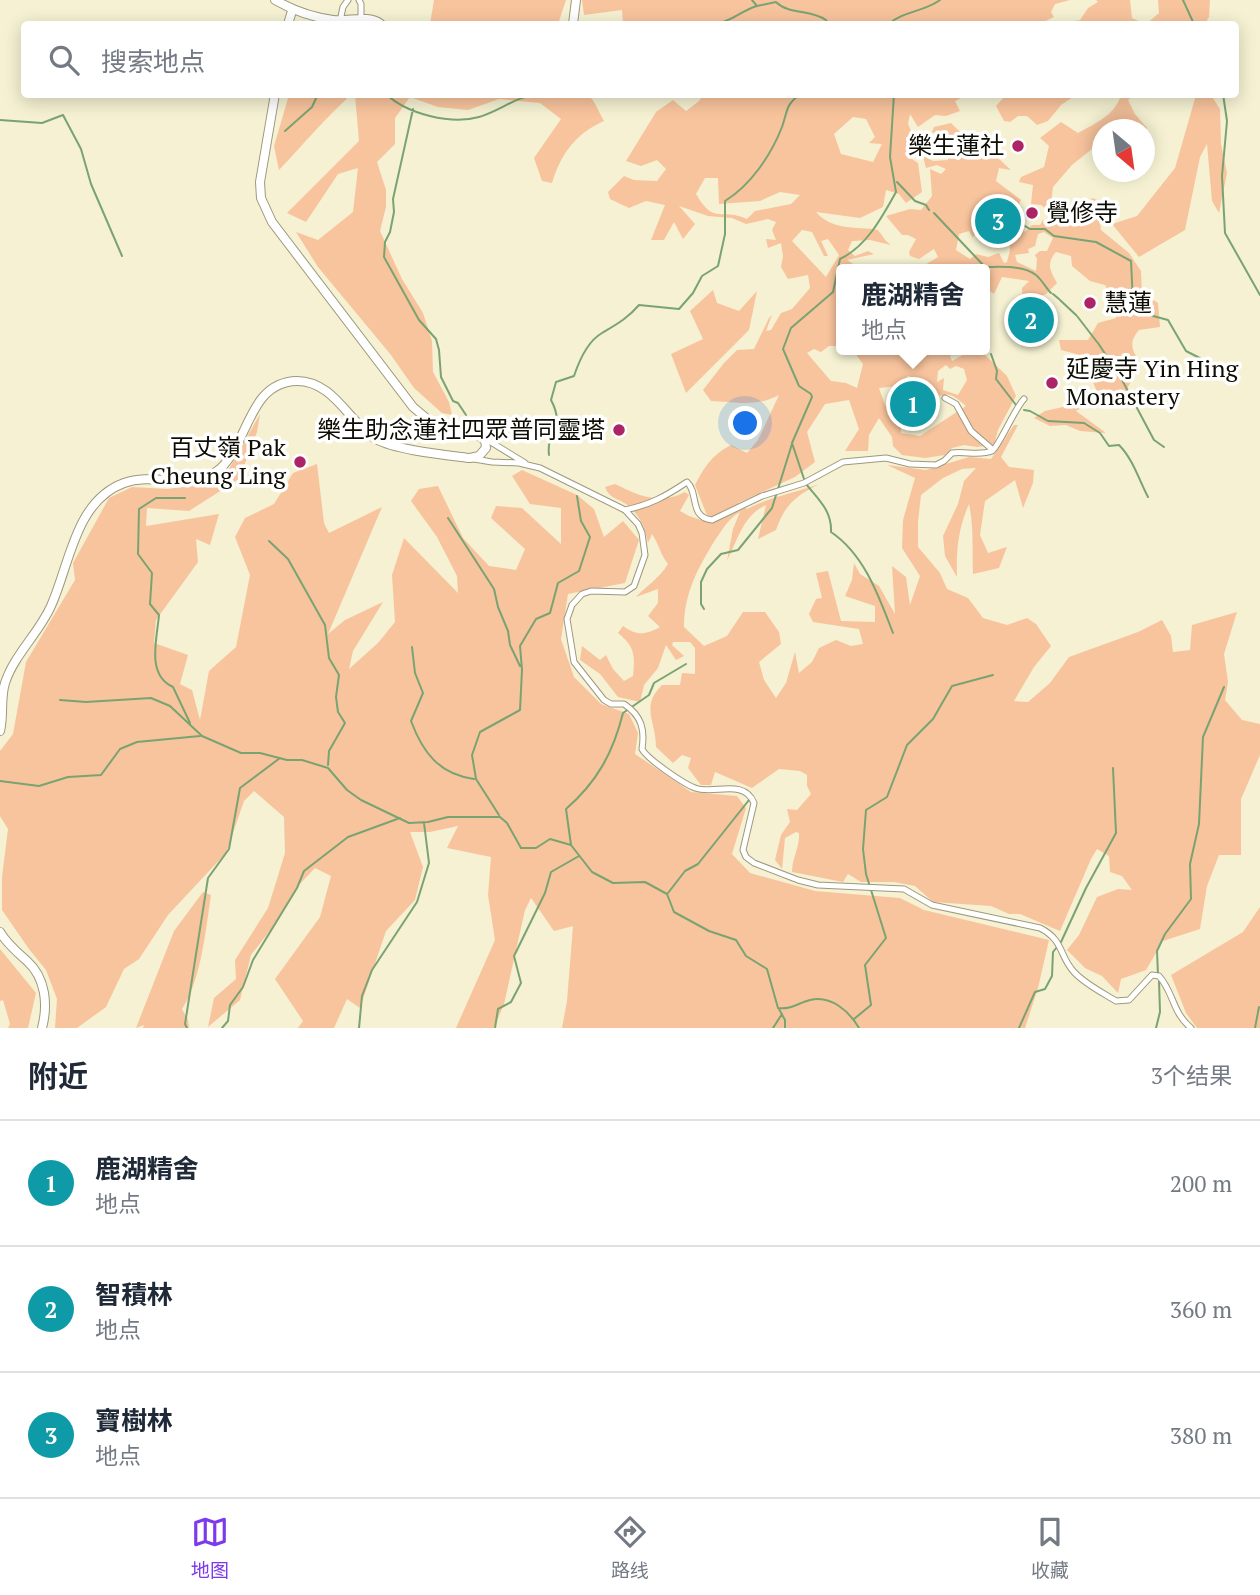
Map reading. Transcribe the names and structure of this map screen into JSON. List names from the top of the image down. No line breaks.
{"places":["樂生蓮社","覺修寺","慧蓮","延慶寺 Yin Hing Monastery","樂生助念蓮社四眾普同靈塔","百丈嶺 Pak Cheung Ling"],"north":"bottom right","page":{"search":"搜索地点","pins":["3","2","1"],"popup":["鹿湖精舍","地点"],"heading":["附近","3个结果"],"list":[{"mark":"1","name":"鹿湖精舍","note":"地点","value":"200 m"},{"mark":"2","name":"智積林","note":"地点","value":"360 m"},{"mark":"3","name":"寶樹林","note":"地点","value":"380 m"}],"nav":["地图","路线","收藏"]}}
